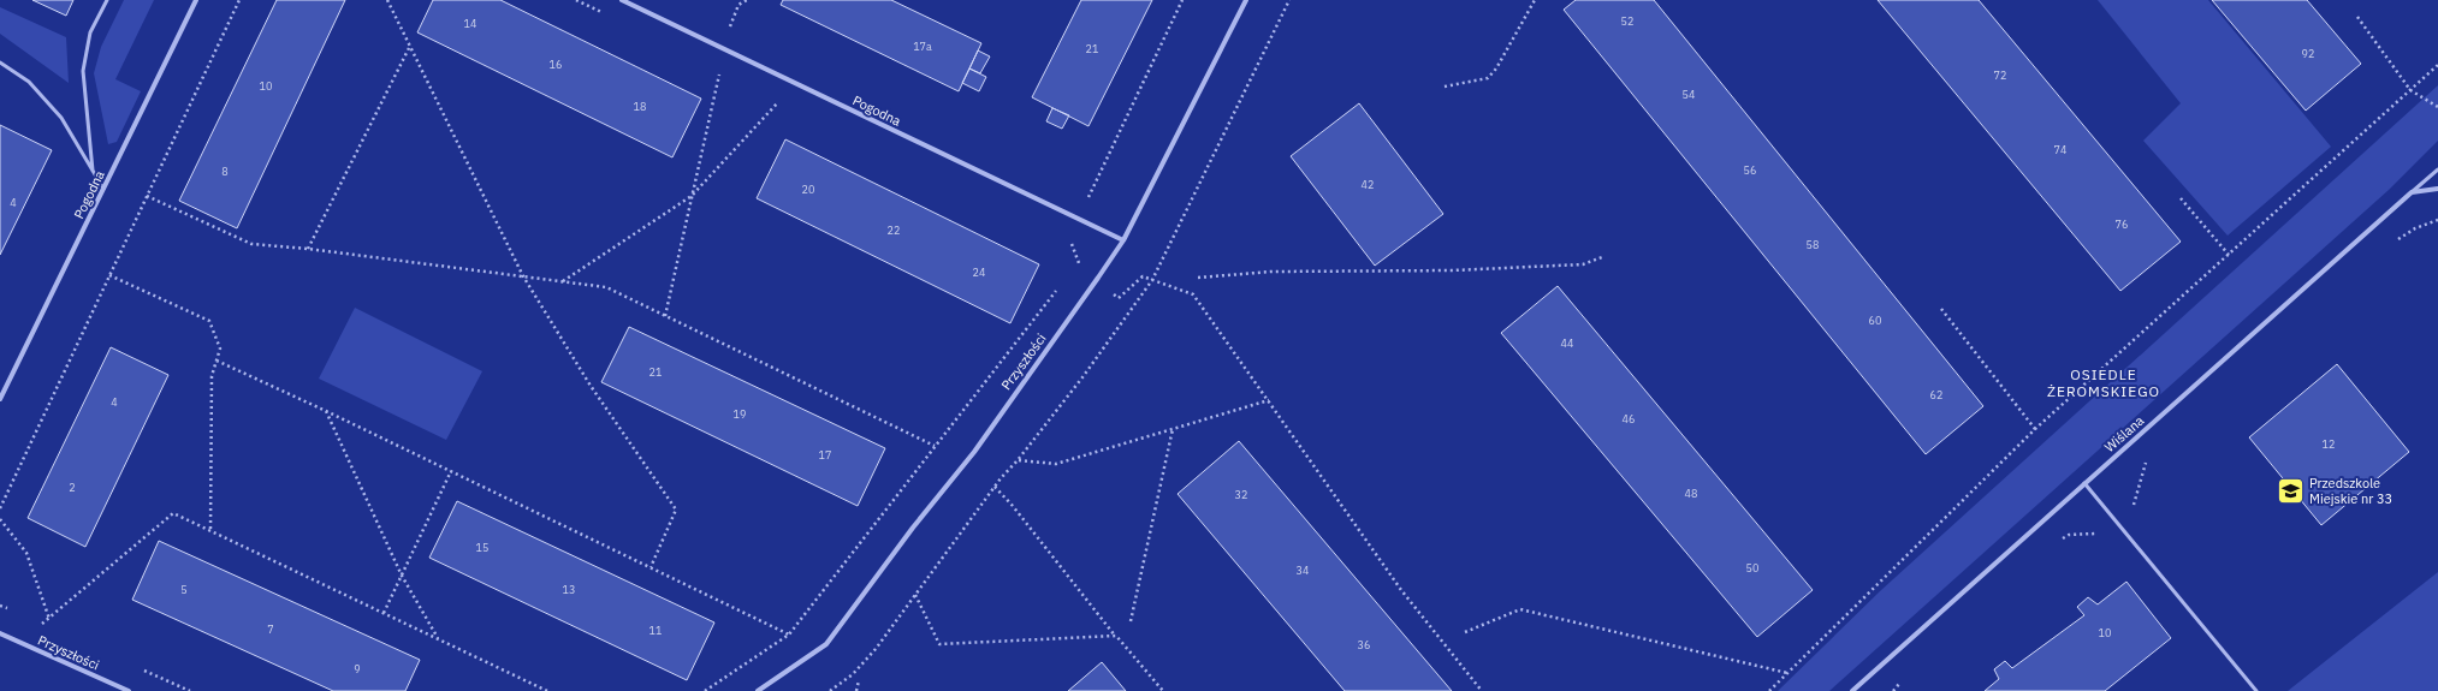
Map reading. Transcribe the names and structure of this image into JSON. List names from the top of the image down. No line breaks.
{"streets":{"street":["Pogodna","Przyszłości","Wiślana"]},"crossings":[["Pogodna","Przyszłości"]],"districts":["OSIEDLE ŻEROMSKIEGO"],"places":{"school or university":["Przedszkole Miejskie nr 33"]},"house_numbers":["52","14","17a","21","92","16","72","10","54","18","74","56","8","42","20","4","76","22","58","24","60","44","21","62","4","19","46","12","17","2","48","32","15","50","34","5","13","7","11","10","36","9"]}
